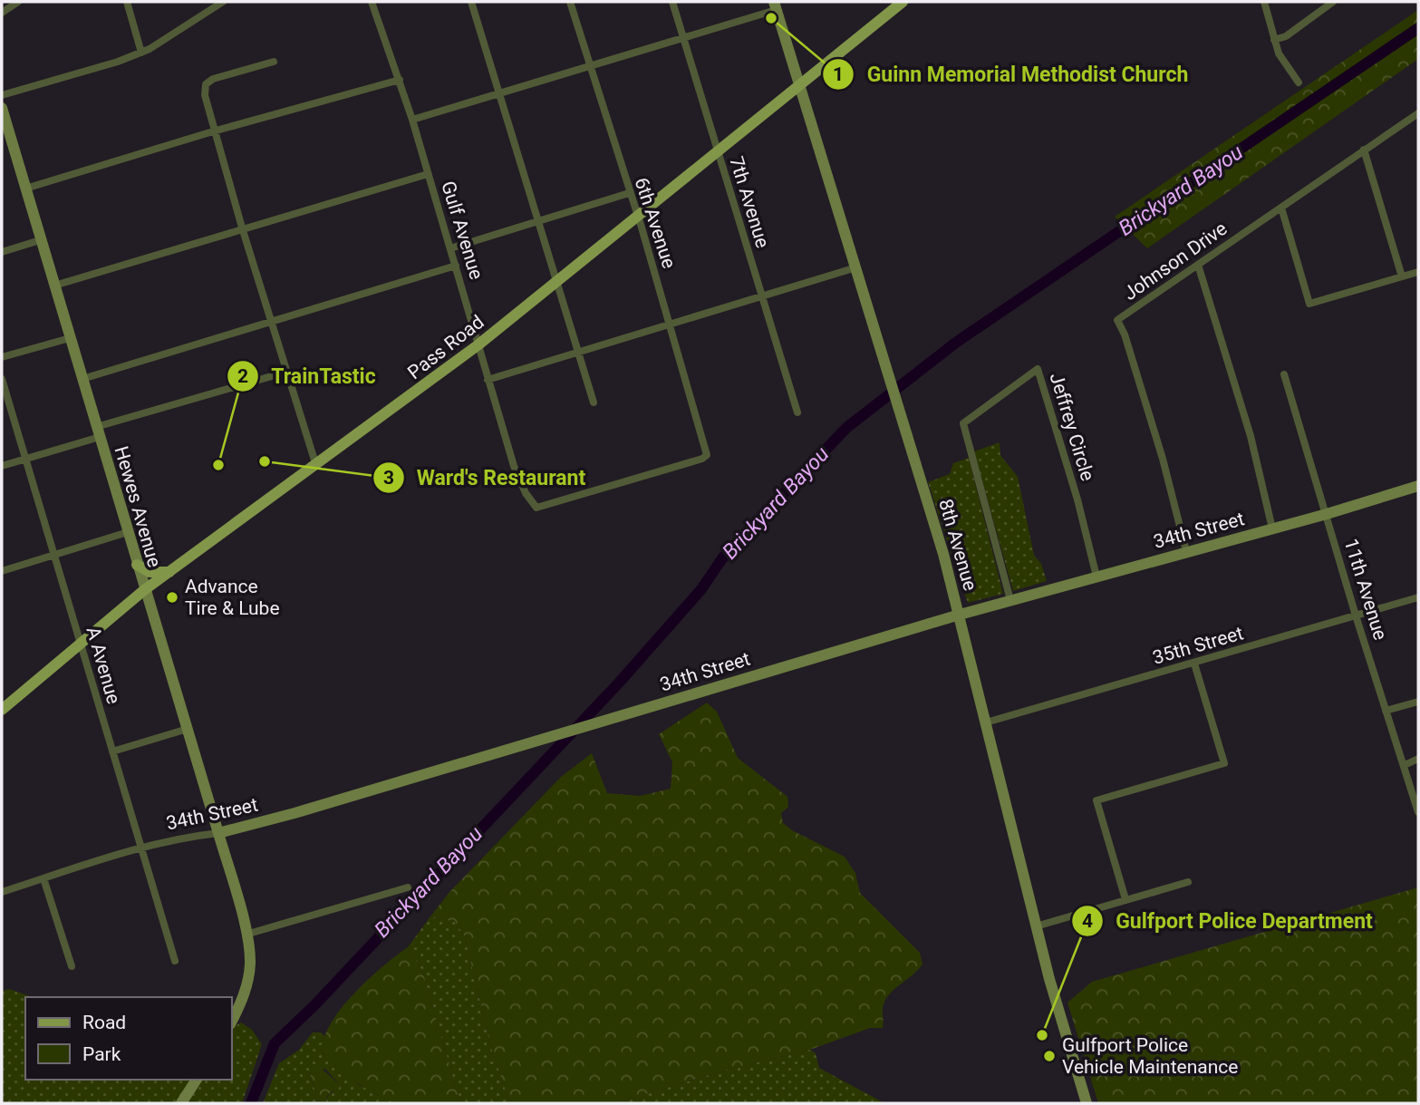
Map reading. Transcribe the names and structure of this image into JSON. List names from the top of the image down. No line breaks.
{"streets":{"main road":["Pass Road"],"street":["7th Avenue","6th Avenue","Gulf Avenue","Johnson Drive","Jeffrey Circle","Hewes Avenue","34th Street","8th Avenue","11th Avenue","35th Street","A Avenue"]},"crossings":[["7th Avenue","Pass Road"],["6th Avenue","Gulf Avenue"],["6th Avenue","Pass Road"],["Gulf Avenue","Pass Road"],["Johnson Drive","34th Street"],["Pass Road","Hewes Avenue"],["Pass Road","8th Avenue"],["Pass Road","A Avenue"],["Jeffrey Circle","34th Street"],["Hewes Avenue","34th Street"],["34th Street","8th Avenue"],["34th Street","11th Avenue"],["34th Street","A Avenue"],["8th Avenue","35th Street"],["11th Avenue","35th Street"]],"water":["Brickyard Bayou"],"places":["Guinn Memorial Methodist Church","Ward's Restaurant","TrainTastic","Advance Tire & Lube","Gulfport Police Department","Gulfport Police Vehicle Maintenance"],"legend":["Road","Park"]}
